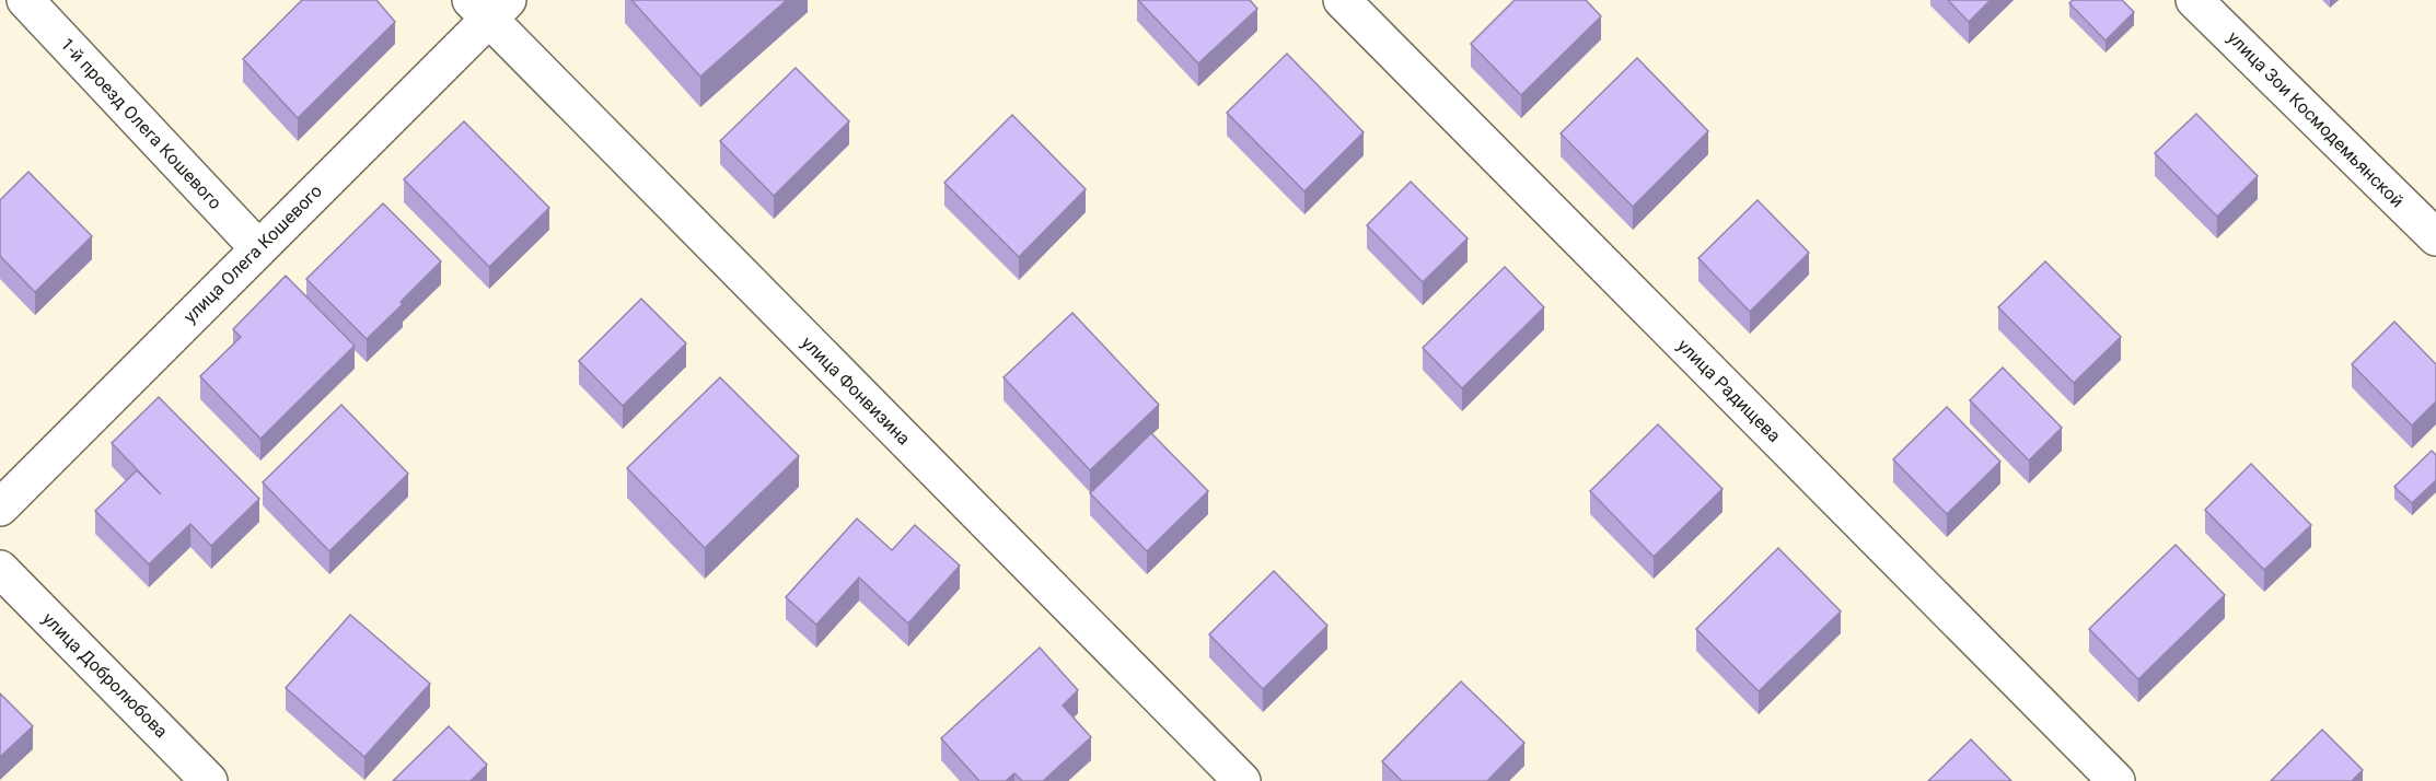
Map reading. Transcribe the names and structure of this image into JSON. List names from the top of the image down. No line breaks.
{"streets":{"street":["улица Зои Космодемьянской","1-й проезд Олега Кошевого","улица Олега Кошевого","улица Фонвизина","улица Радищева","улица Добролюбова"]},"crossings":[["1-й проезд Олега Кошевого","улица Олега Кошевого"],["улица Олега Кошевого","улица Фонвизина"]]}
